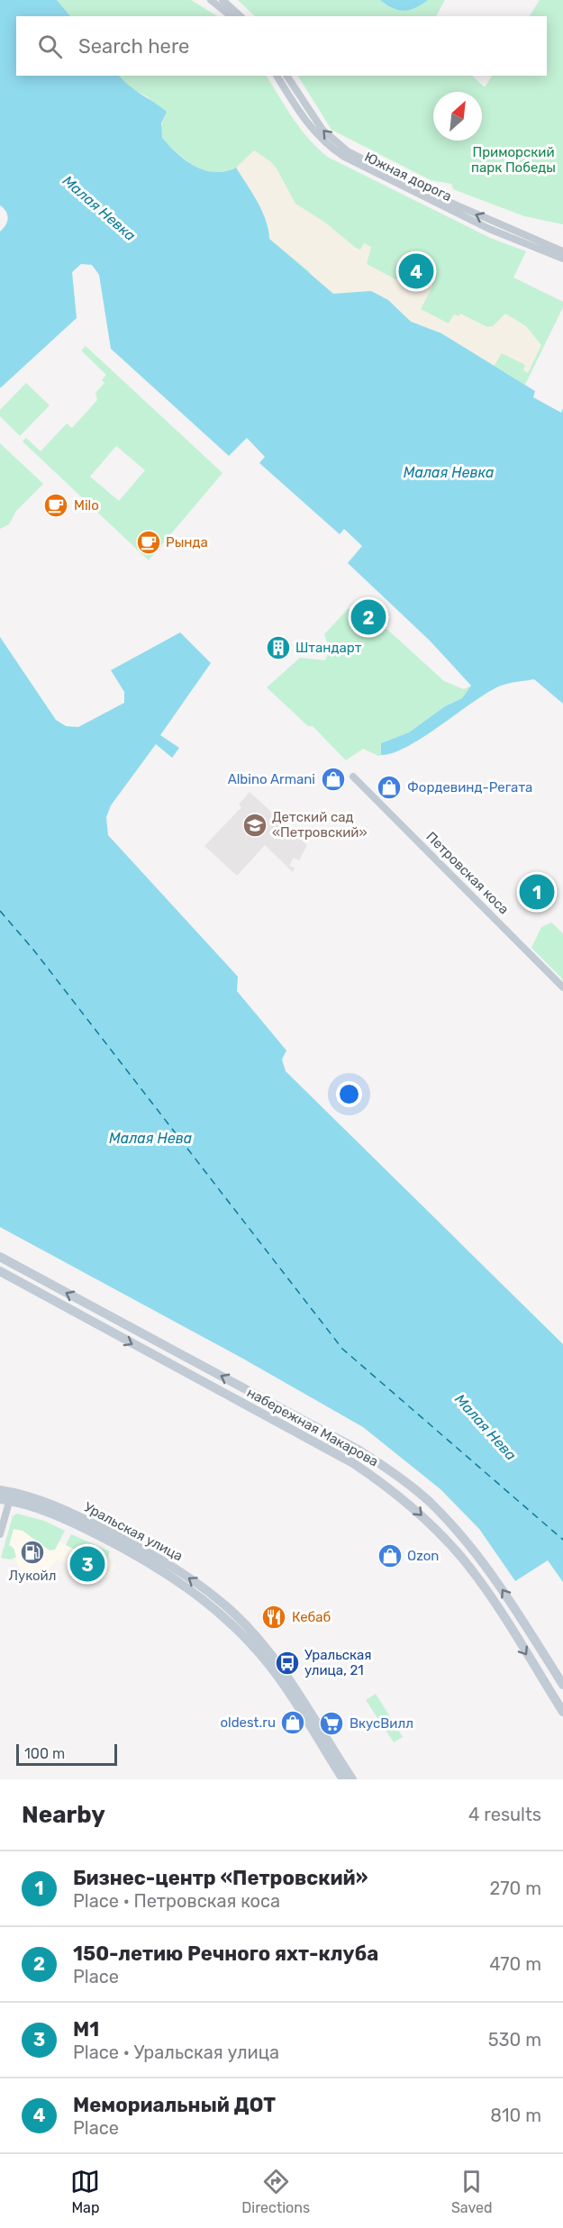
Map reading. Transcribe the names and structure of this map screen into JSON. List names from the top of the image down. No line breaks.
{"streets":{"main road":["набережная Макарова","Уральская улица"],"street":["Южная дорога","Петровская коса"]},"water":["Малая Невка","Малая Нева"],"parks":["Приморский парк Победы"],"places":{"cafe":["Milo","Рында"],"building":["Штандарт"],"shop":["Albino Armani","Фордевинд-Регата","Ozon","oldest.ru"],"school or university":["Детский сад «Петровский»"],"fuel station":["Лукойл"],"restaurant":["Кебаб"],"bus stop":["Уральская улица, 21"],"supermarket":["ВкусВилл"]},"scale_bar":"100 m","north":"top right","page":{"search":"Search here","pins":["4","2","1","3"],"scale":"100 m","heading":["Nearby","4 results"],"list":[{"mark":"1","name":"Бизнес-центр «Петровский»","note":"Place · Петровская коса","value":"270 m"},{"mark":"2","name":"150-летию Речного яхт-клуба","note":"Place","value":"470 m"},{"mark":"3","name":"М1","note":"Place · Уральская улица","value":"530 m"},{"mark":"4","name":"Мемориальный ДОТ","note":"Place","value":"810 m"}],"nav":["Map","Directions","Saved"]}}
